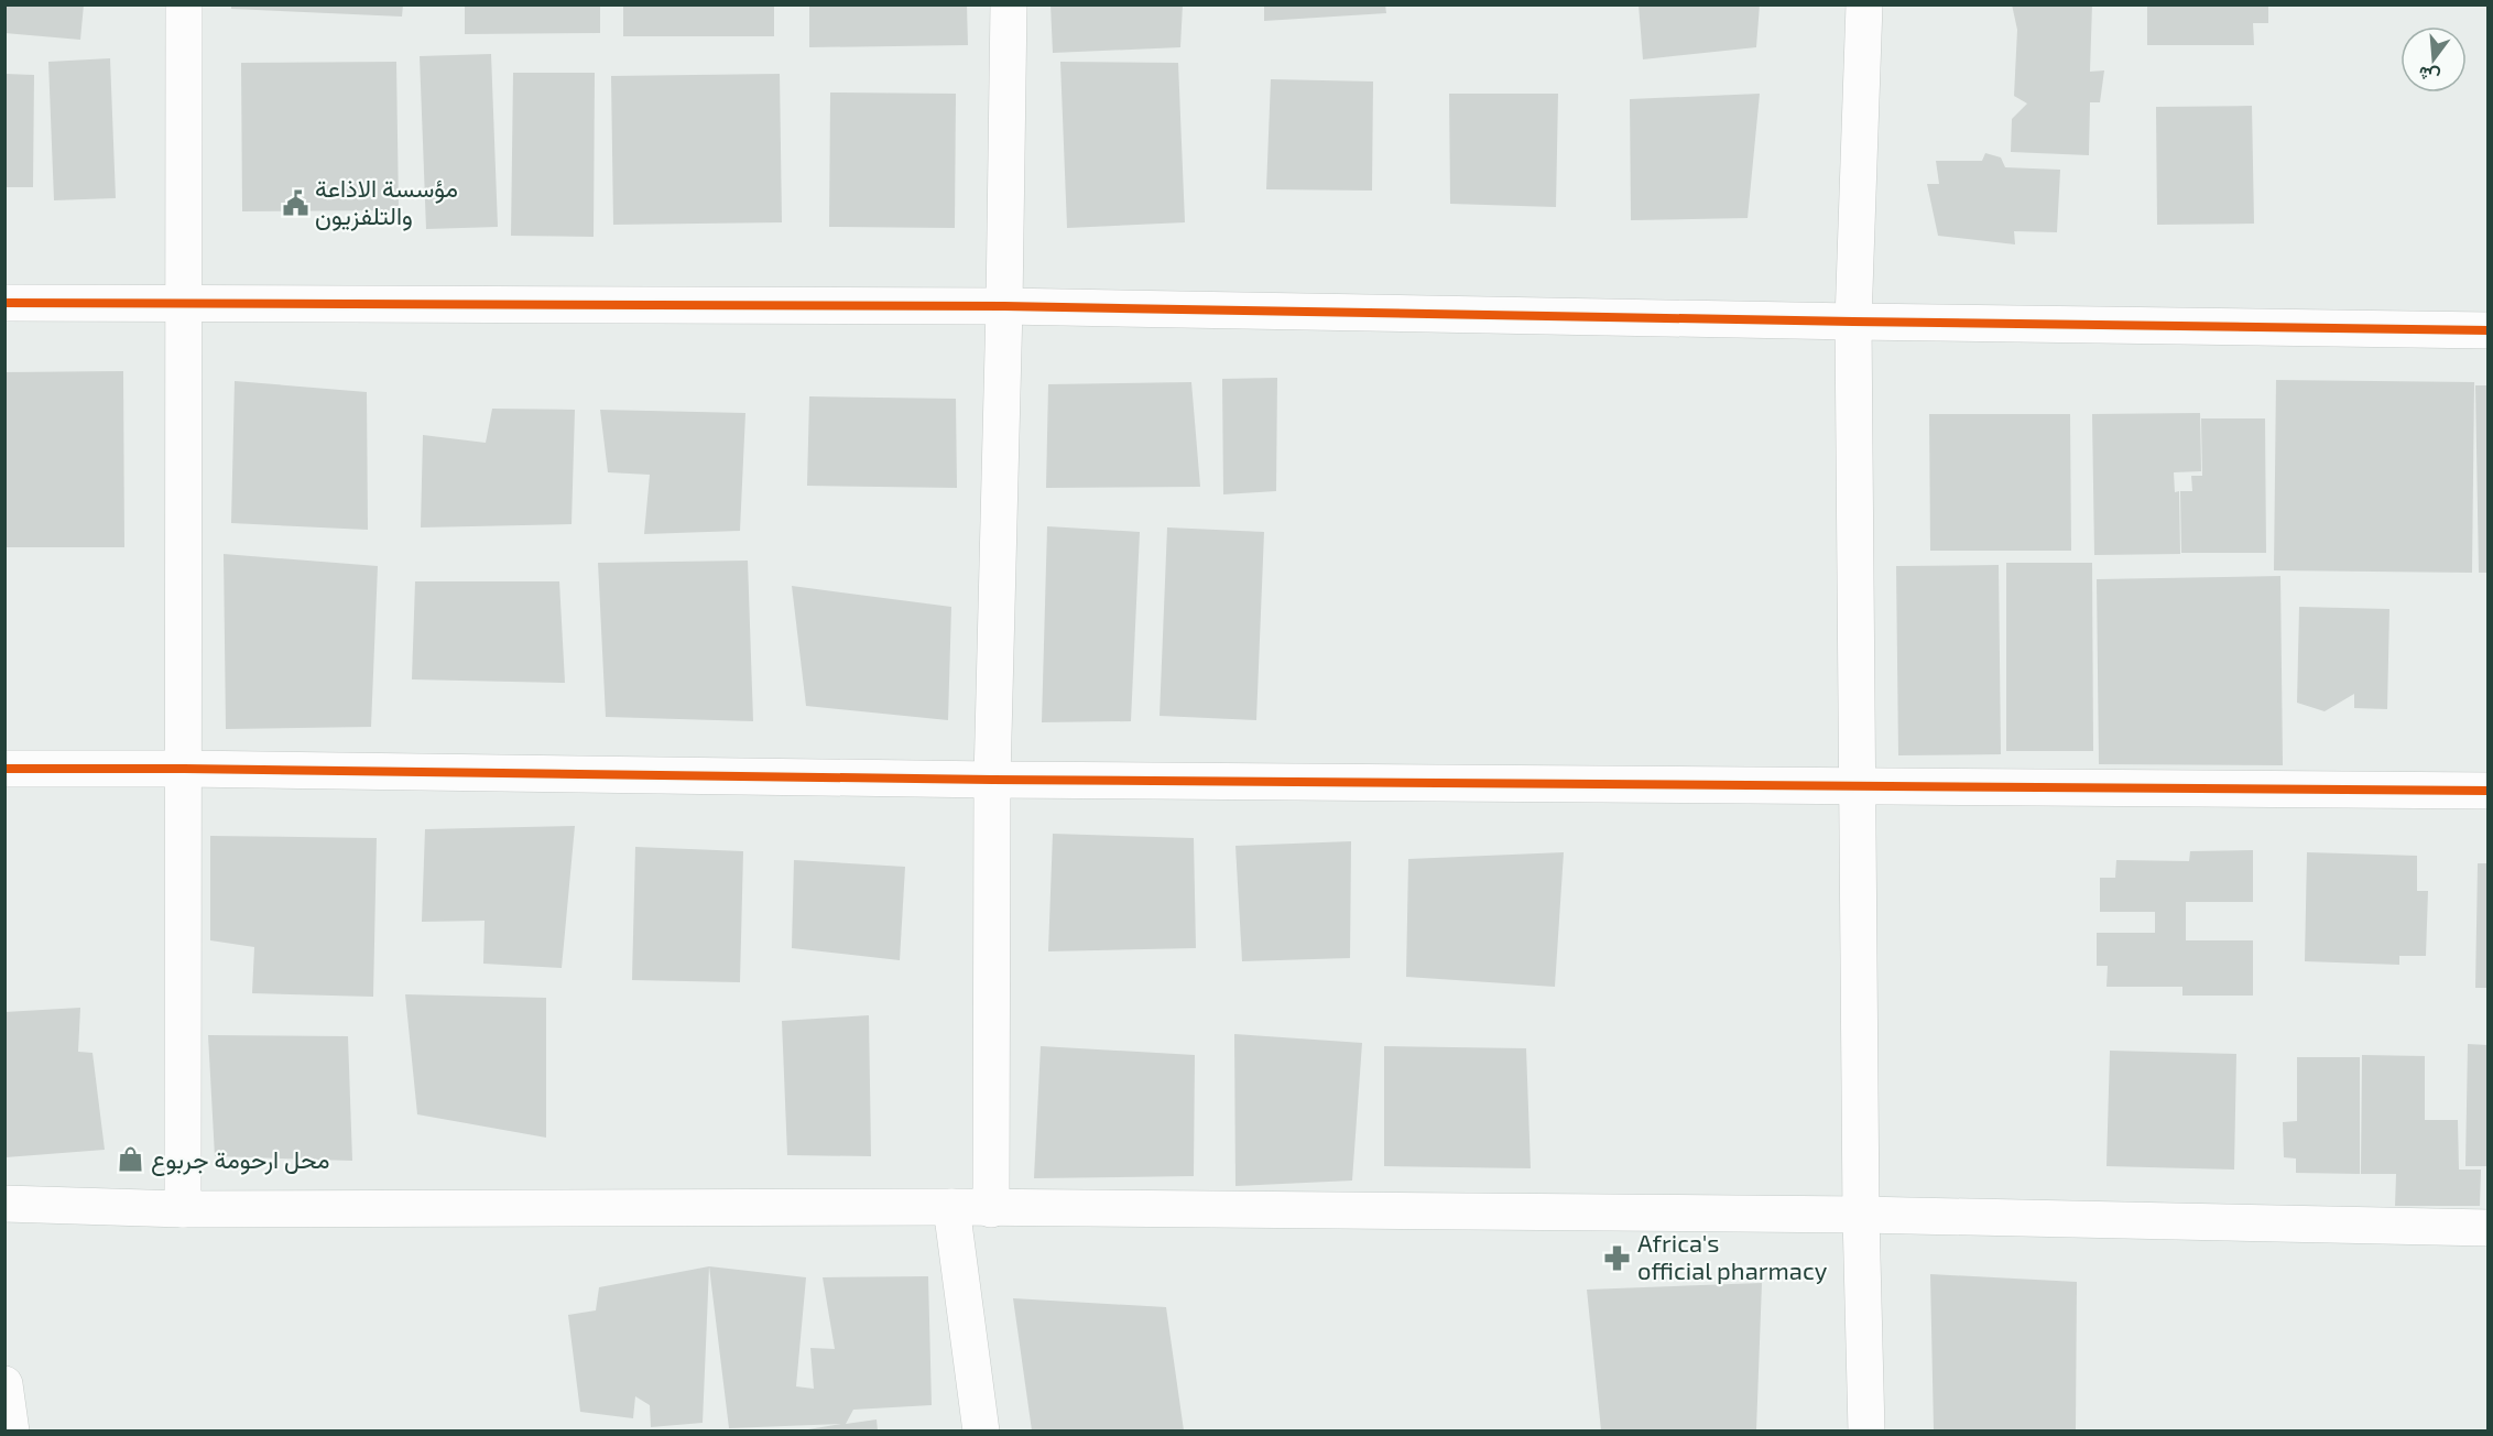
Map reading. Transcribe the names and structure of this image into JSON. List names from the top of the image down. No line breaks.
{"places":{"public building":["مؤسسة الاذاعة والتلفزيون"],"shop":["محل ارحومة جربوع"],"pharmacy":["Africa's official pharmacy"]},"north":"bottom"}
